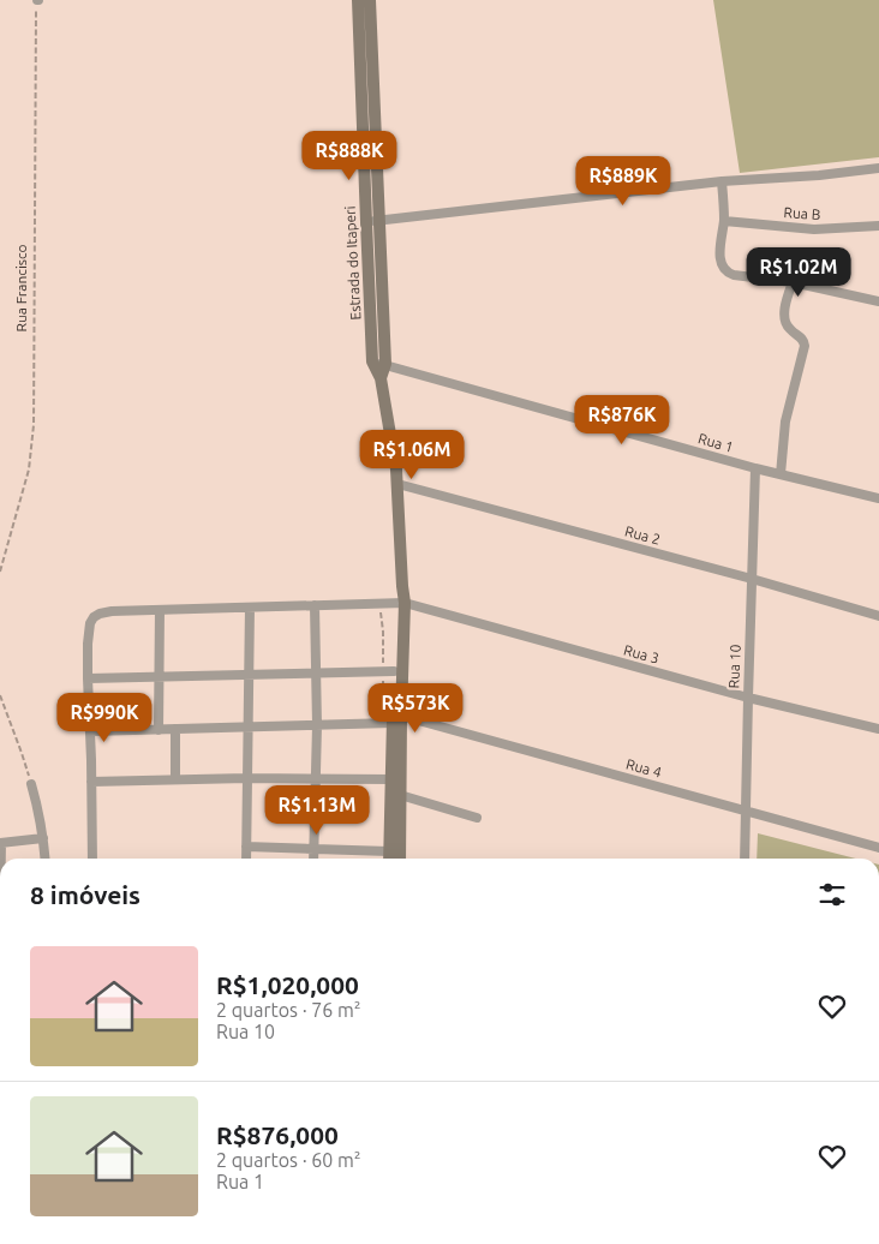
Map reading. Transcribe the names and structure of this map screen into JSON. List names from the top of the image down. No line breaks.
{"streets":{"street":["Rua B","Estrada do Itaperi","Rua 1","Rua 2","Rua 3","Rua 10","Rua 4"],"path":["Rua Francisco"]},"crossings":[["Estrada do Itaperi","Rua 1"],["Estrada do Itaperi","Rua 2"],["Estrada do Itaperi","Rua 3"],["Estrada do Itaperi","Rua 4"],["Rua 1","Rua 10"],["Rua 2","Rua 10"],["Rua 3","Rua 10"],["Rua 10","Rua 4"]],"page":{"price":["R$888K","R$889K","R$1.02M","R$876K","R$1.06M","R$573K","R$990K","R$1.13M"],"heading":"8 imóveis","list":[{"name":"R$1,020,000","note":"2 quartos · 76 m² · Rua 10"},{"name":"R$876,000","note":"2 quartos · 60 m² · Rua 1"}]}}
